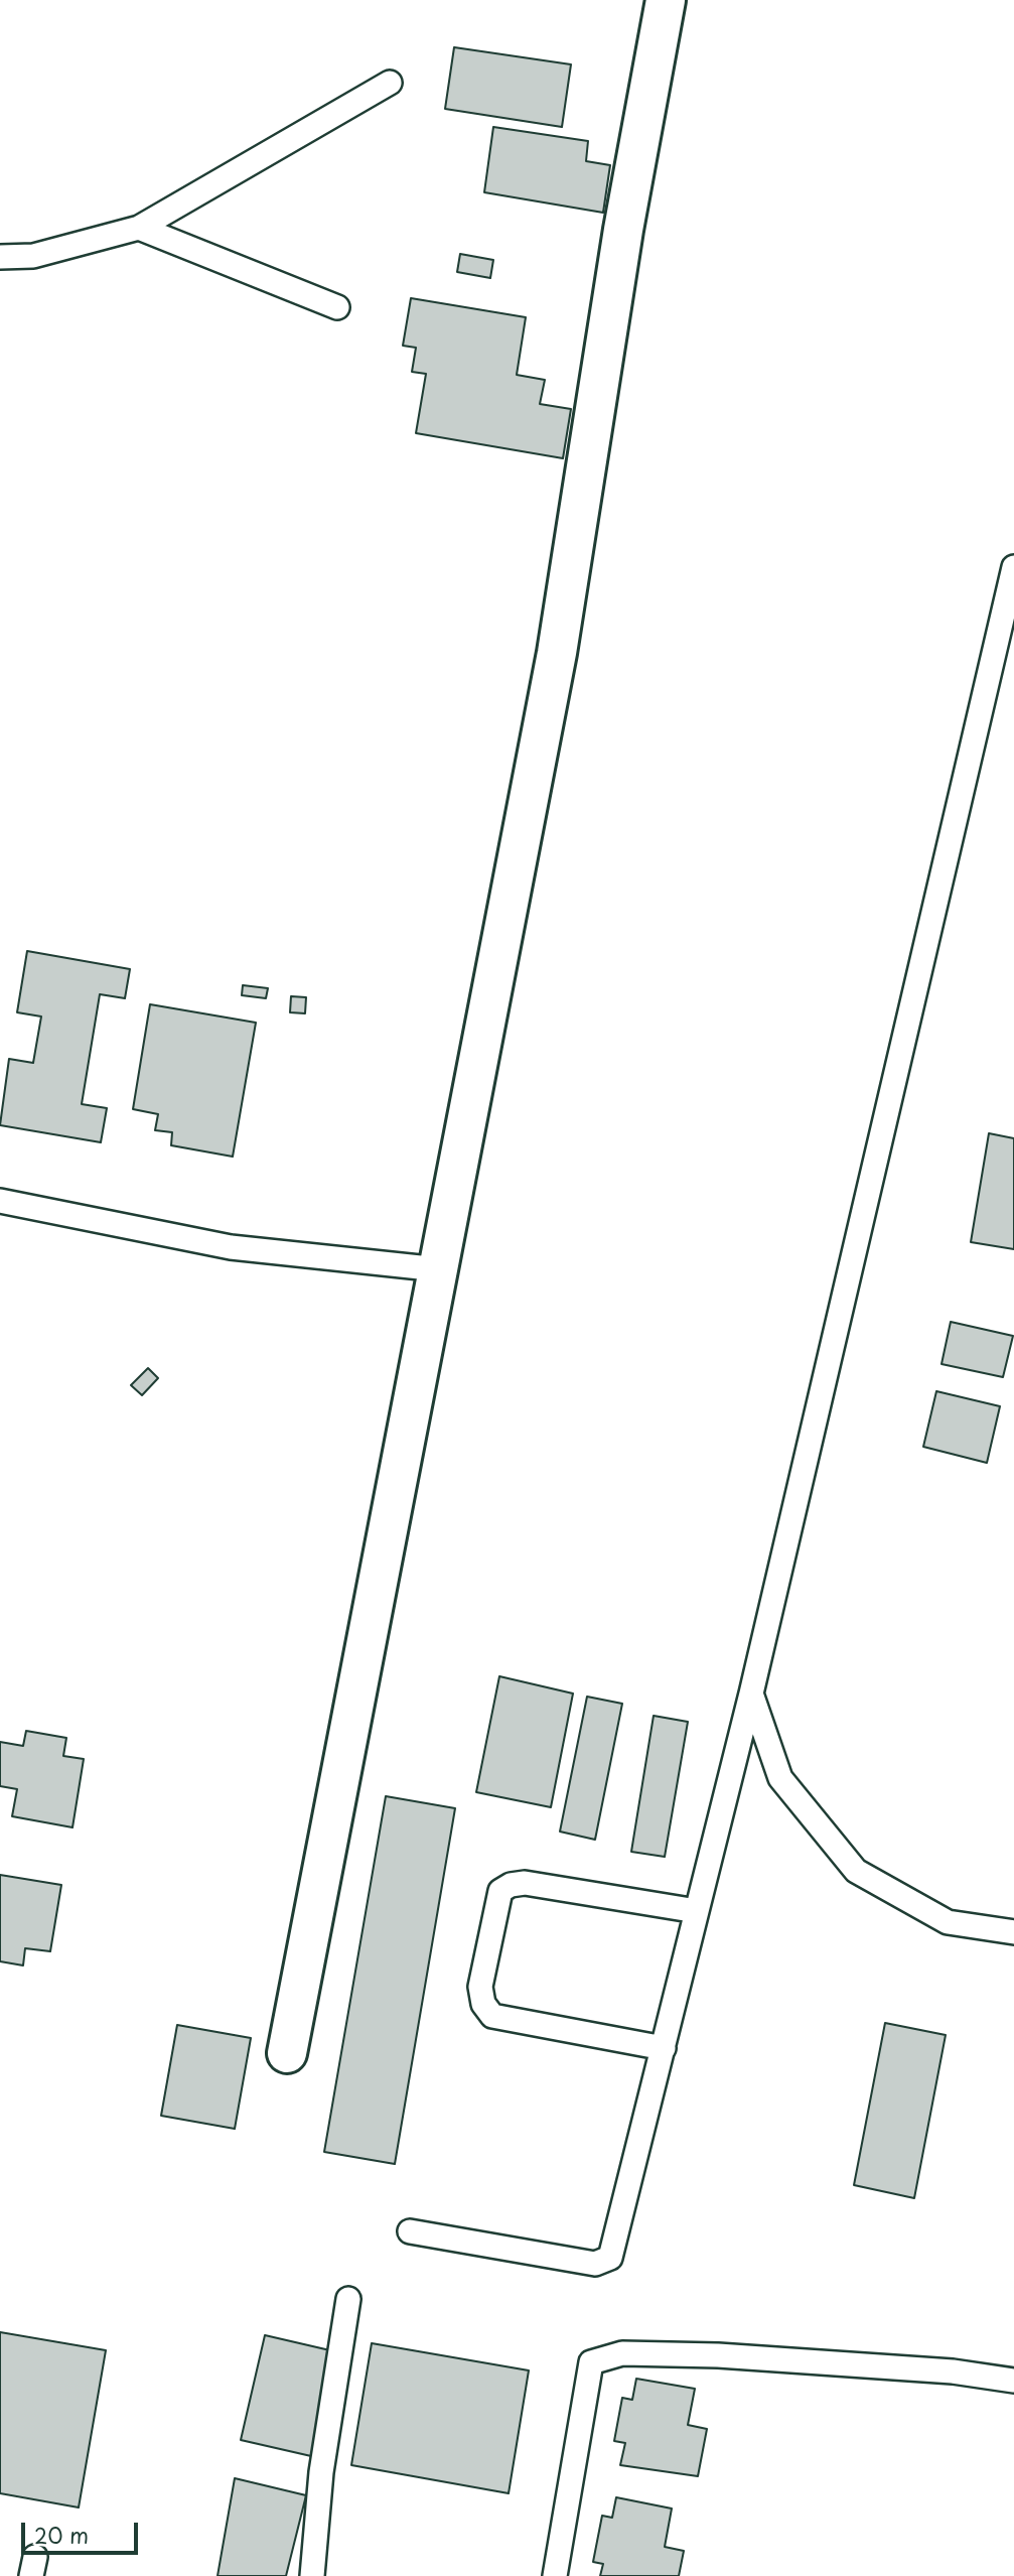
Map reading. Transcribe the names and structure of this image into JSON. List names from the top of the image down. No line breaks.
{"scale_bar":"20 m"}
